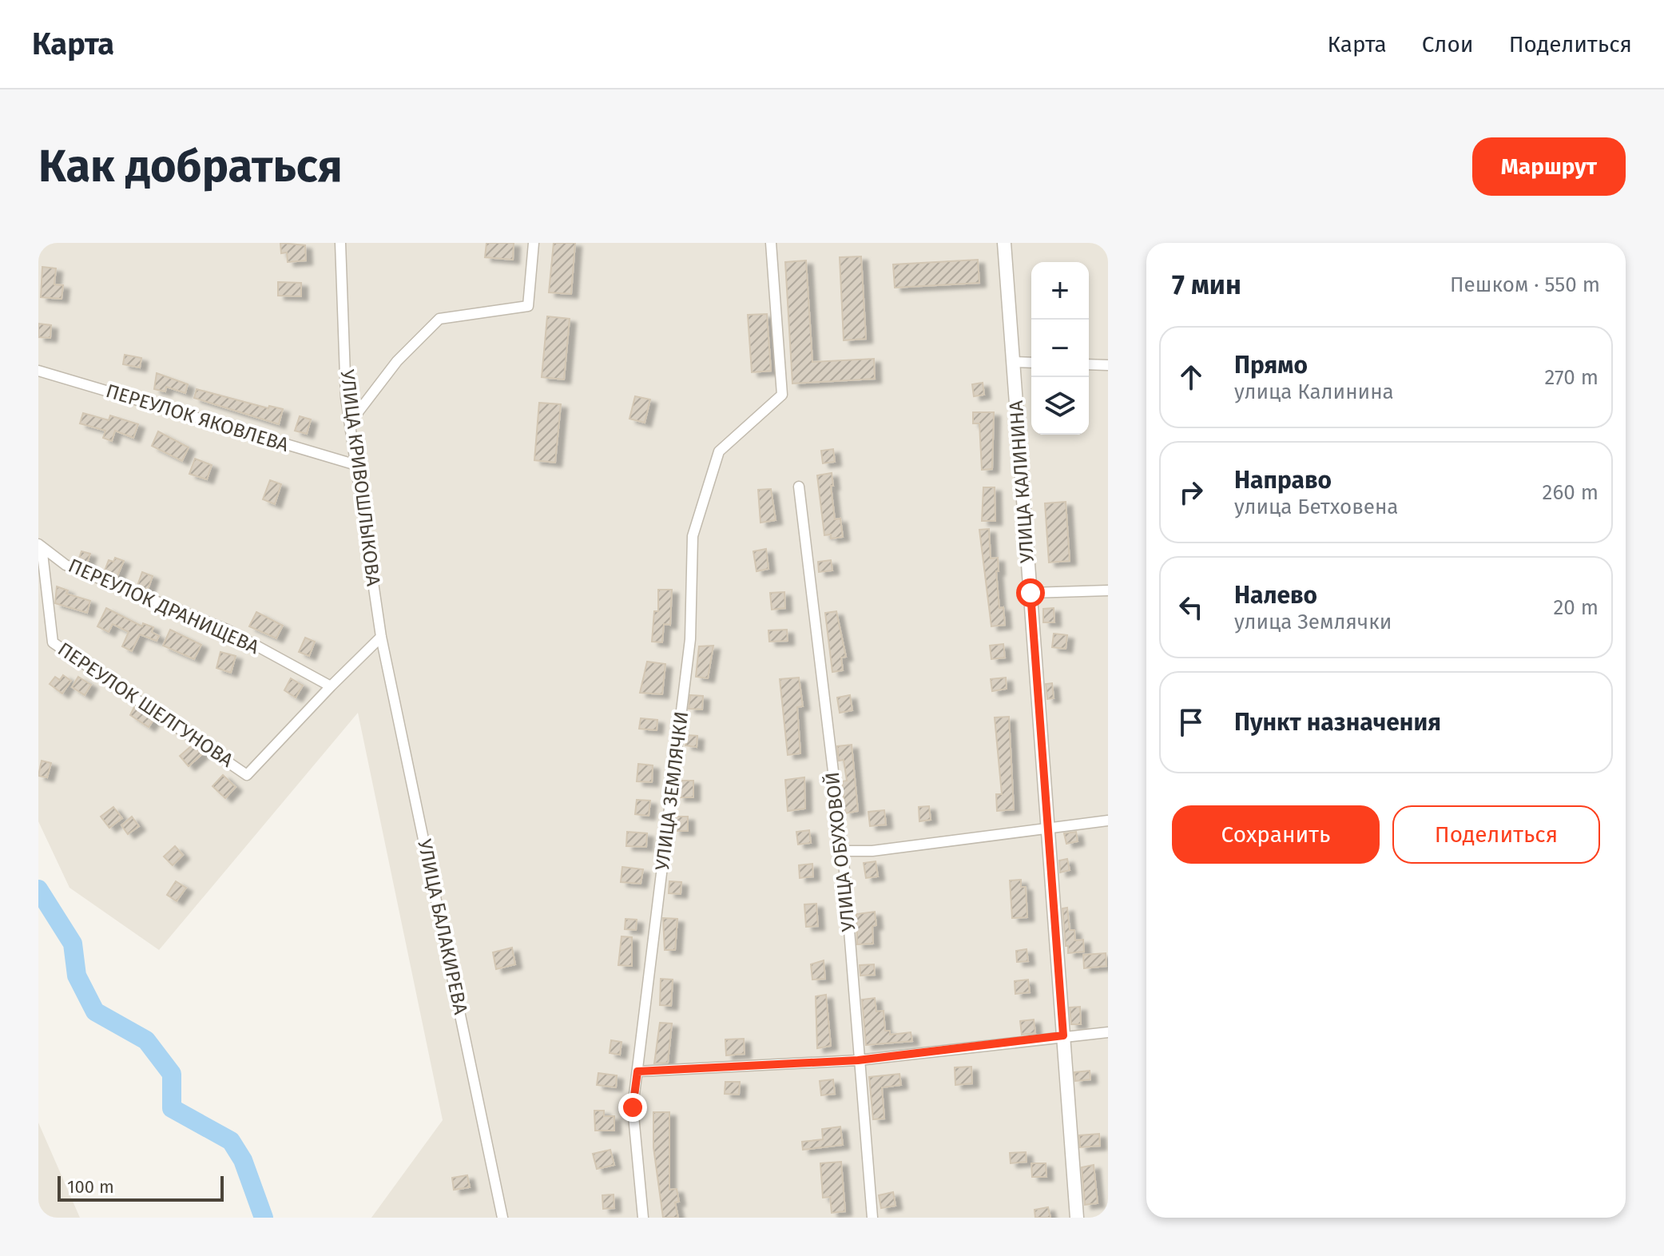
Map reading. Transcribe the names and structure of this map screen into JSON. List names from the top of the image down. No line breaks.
{"streets":{"street":["ПЕРЕУЛОК ЯКОВЛЕВА","УЛИЦА КРИВОШЛЫКОВА","УЛИЦА КАЛИНИНА","ПЕРЕУЛОК ДРАНИЩЕВА","ПЕРЕУЛОК ШЕЛГУНОВА","УЛИЦА ЗЕМЛЯЧКИ","УЛИЦА ОБУХОВОЙ","УЛИЦА БАЛАКИРЕВА"]},"crossings":[["ПЕРЕУЛОК ЯКОВЛЕВА","УЛИЦА КРИВОШЛЫКОВА"],["УЛИЦА КРИВОШЛЫКОВА","УЛИЦА БАЛАКИРЕВА"],["ПЕРЕУЛОК ДРАНИЩЕВА","ПЕРЕУЛОК ШЕЛГУНОВА"]],"scale_bar":"100 m","page":{"header":"Карта","nav":["Карта","Слои","Поделиться"],"buttons":["Маршрут",["Сохранить","Поделиться"]],"title":"Как добраться","heading":["7 мин","Пешком · 550 m"],"map_buttons":["+","−"],"list":[["Прямо","улица Калинина","270 m"],["Направо","улица Бетховена","260 m"],["Налево","улица Землячки","20 m"],"Пункт назначения"],"scale":"100 m"}}
